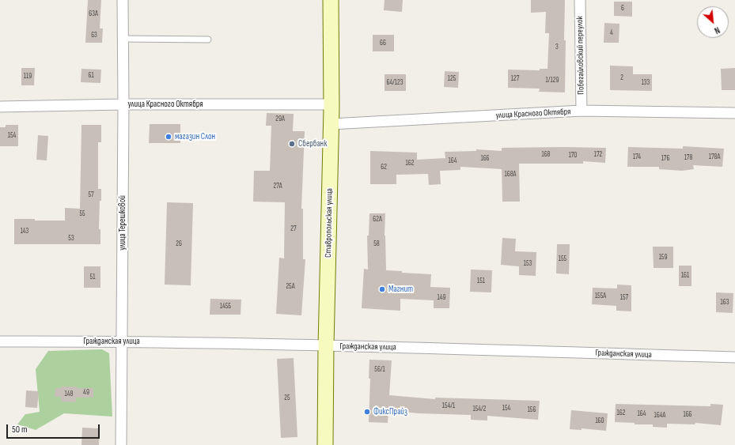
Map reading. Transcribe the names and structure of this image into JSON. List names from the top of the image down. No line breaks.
{"streets":{"street":["Побегайловский переулок","улица Красного Октября","улица Терешковой","Ставропольская улица","Гражданская улица"]},"crossings":[["Побегайловский переулок","улица Красного Октября"],["улица Красного Октября","улица Терешковой"],["улица Красного Октября","Ставропольская улица"],["улица Терешковой","Гражданская улица"],["Ставропольская улица","Гражданская улица"]],"places":["магазин Слон","Сбербанк","Магнит","ФиксПрайз"],"house_numbers":["6","63А","4","63","66","3","61","119","2","125","127","1/129","64/123","133","29А","154","168","172","170","174","178А","178","166","176","164","162","62","168А","27А","57","55","62А","27","143","53","26","58","159","155","153","161","51","151","25А","155А","149","157","163","145Б","56/1","49","148","25","154/1","154","154/2","156","162","164","166","164А","160"],"scale_bar":"50 m","north":"bottom right"}
